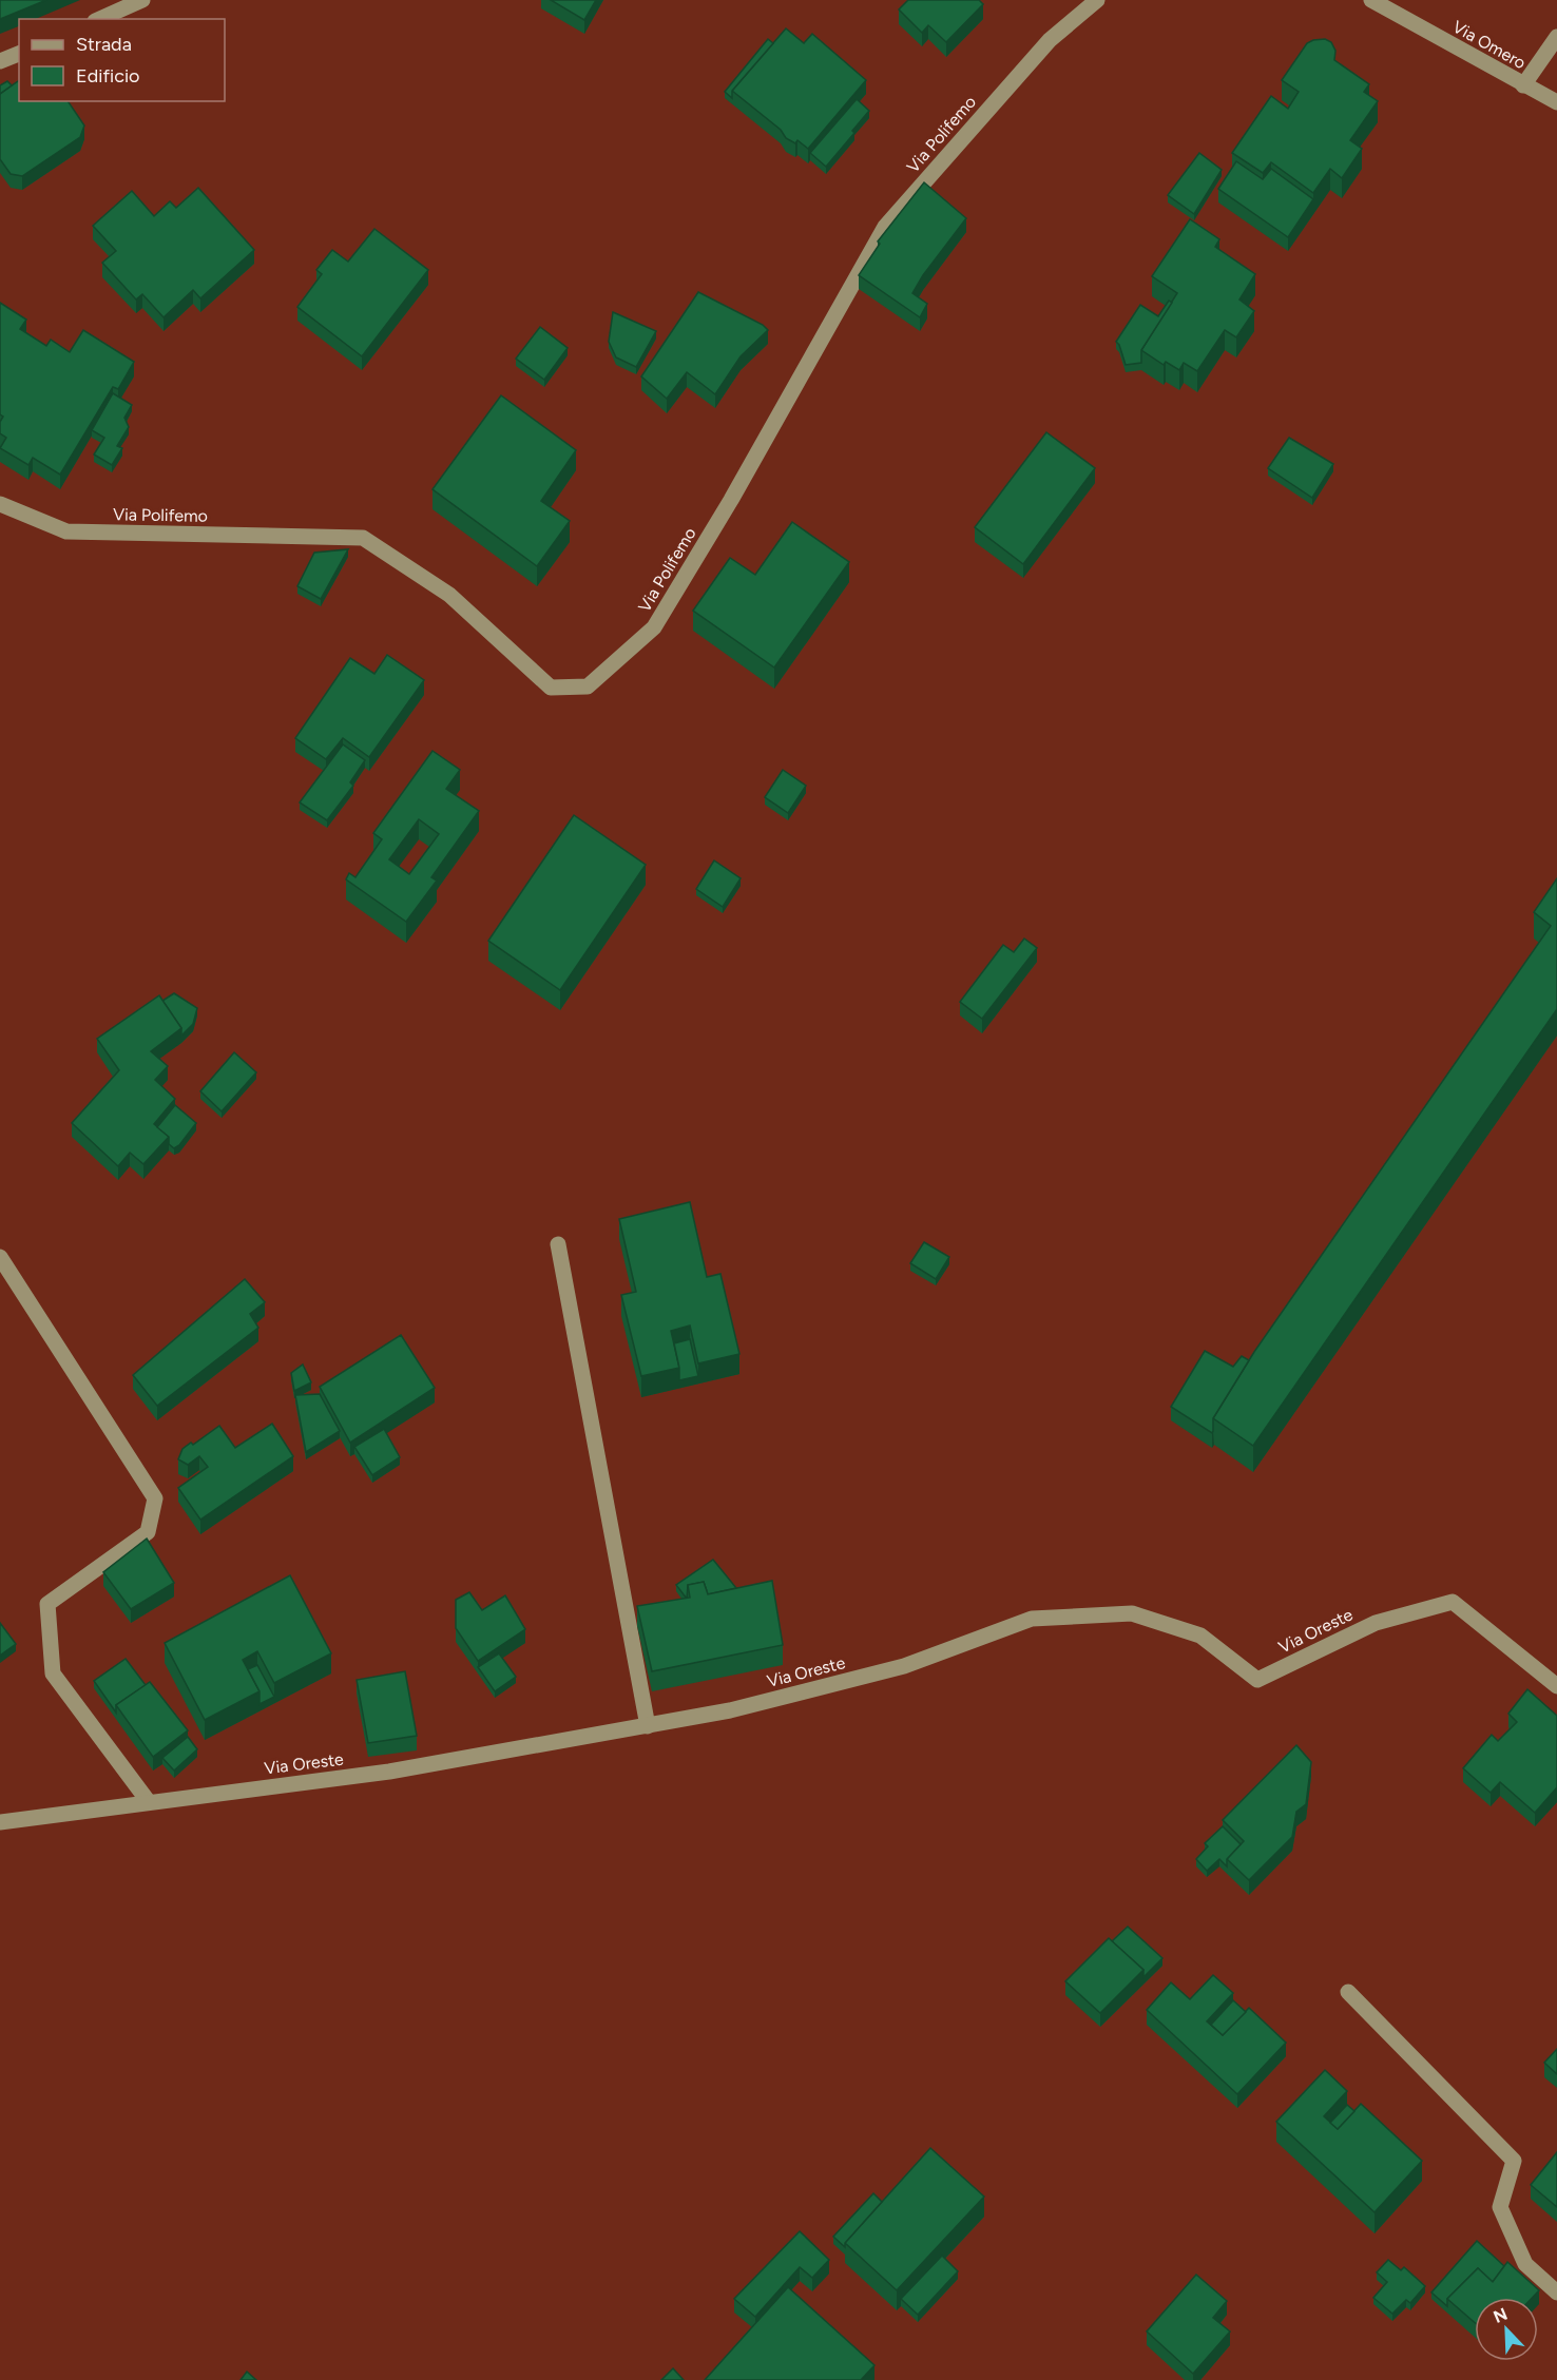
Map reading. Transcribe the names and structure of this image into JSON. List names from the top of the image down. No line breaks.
{"streets":{"street":["Via Omero","Via Polifemo","Via Oreste"]},"legend":["Strada","Edificio"],"north":"top left"}
